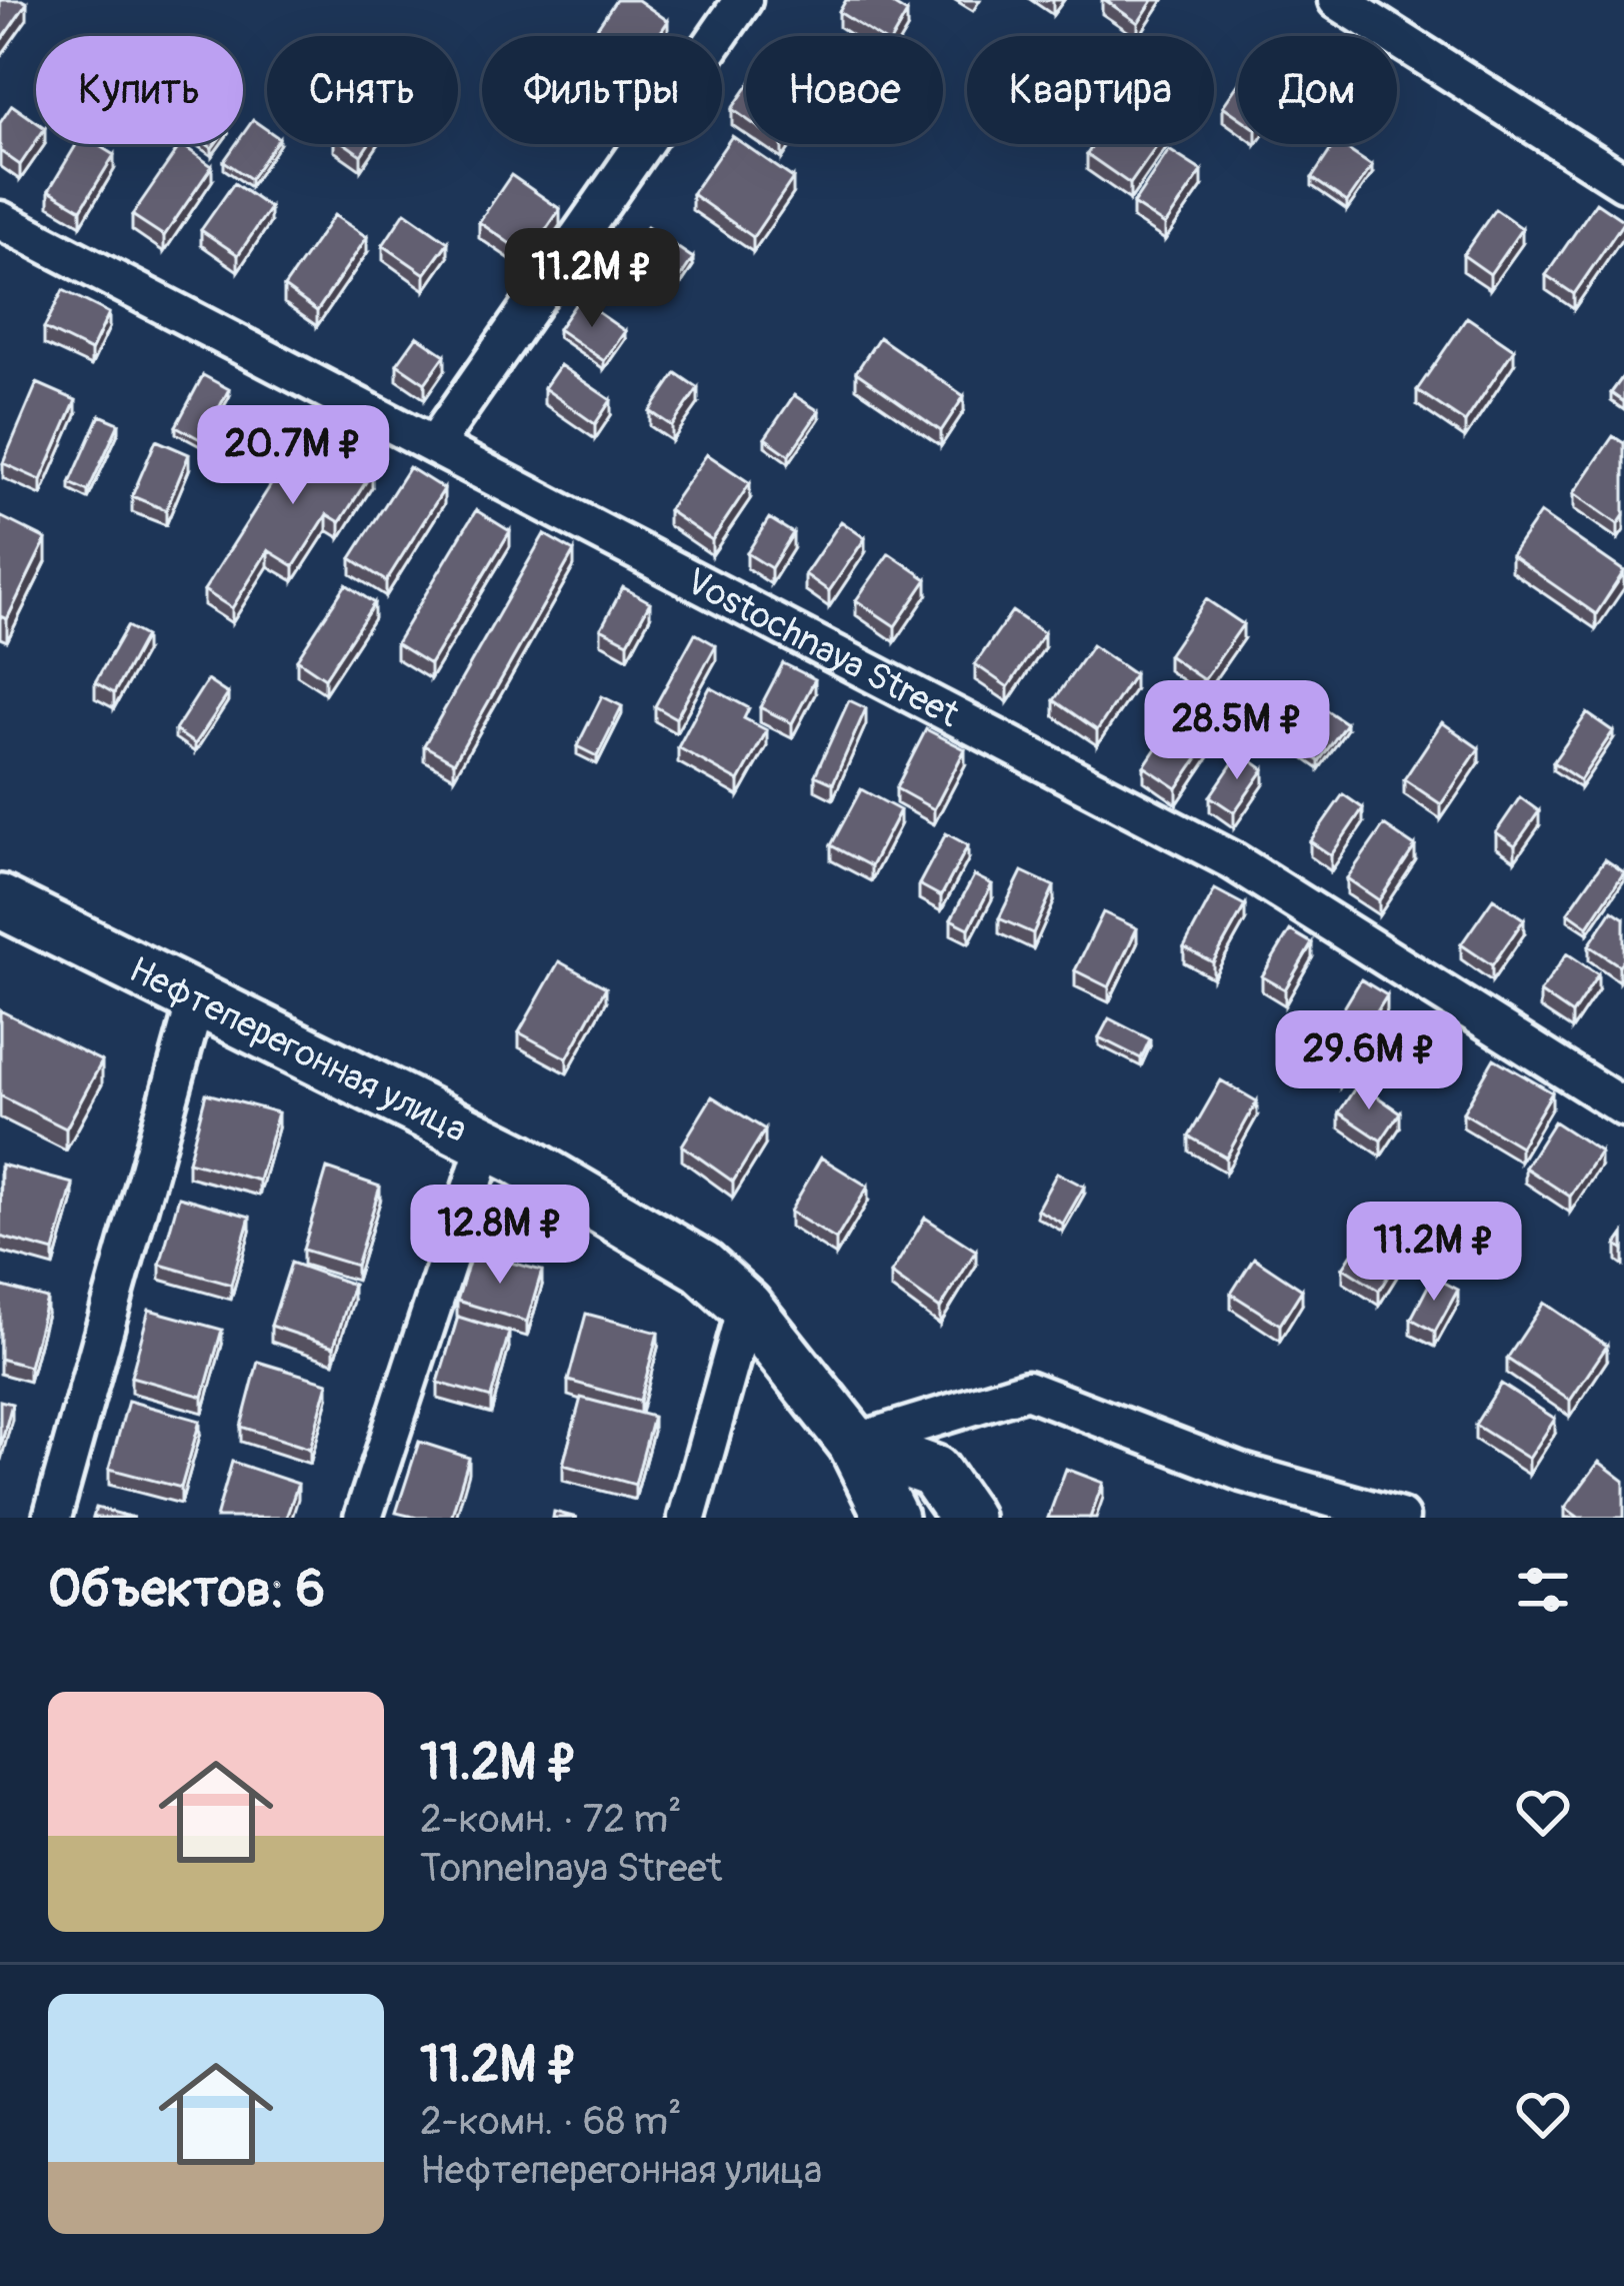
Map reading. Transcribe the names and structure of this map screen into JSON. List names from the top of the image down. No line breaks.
{"streets":{"street":["Vostochnaya Street","Нефтеперегонная улица"]},"page":{"chip":["Купить","Снять","Фильтры","Новое","Квартира","Дом"],"price":["11.2M ₽","20.7M ₽","28.5M ₽","29.6M ₽","12.8M ₽","11.2M ₽"],"heading":"Объектов: 6","list":[{"name":"11.2M ₽","note":"2-комн. · 72 m² · Tonnelnaya Street"},{"name":"11.2M ₽","note":"2-комн. · 68 m² · Нефтеперегонная улица"}]}}
